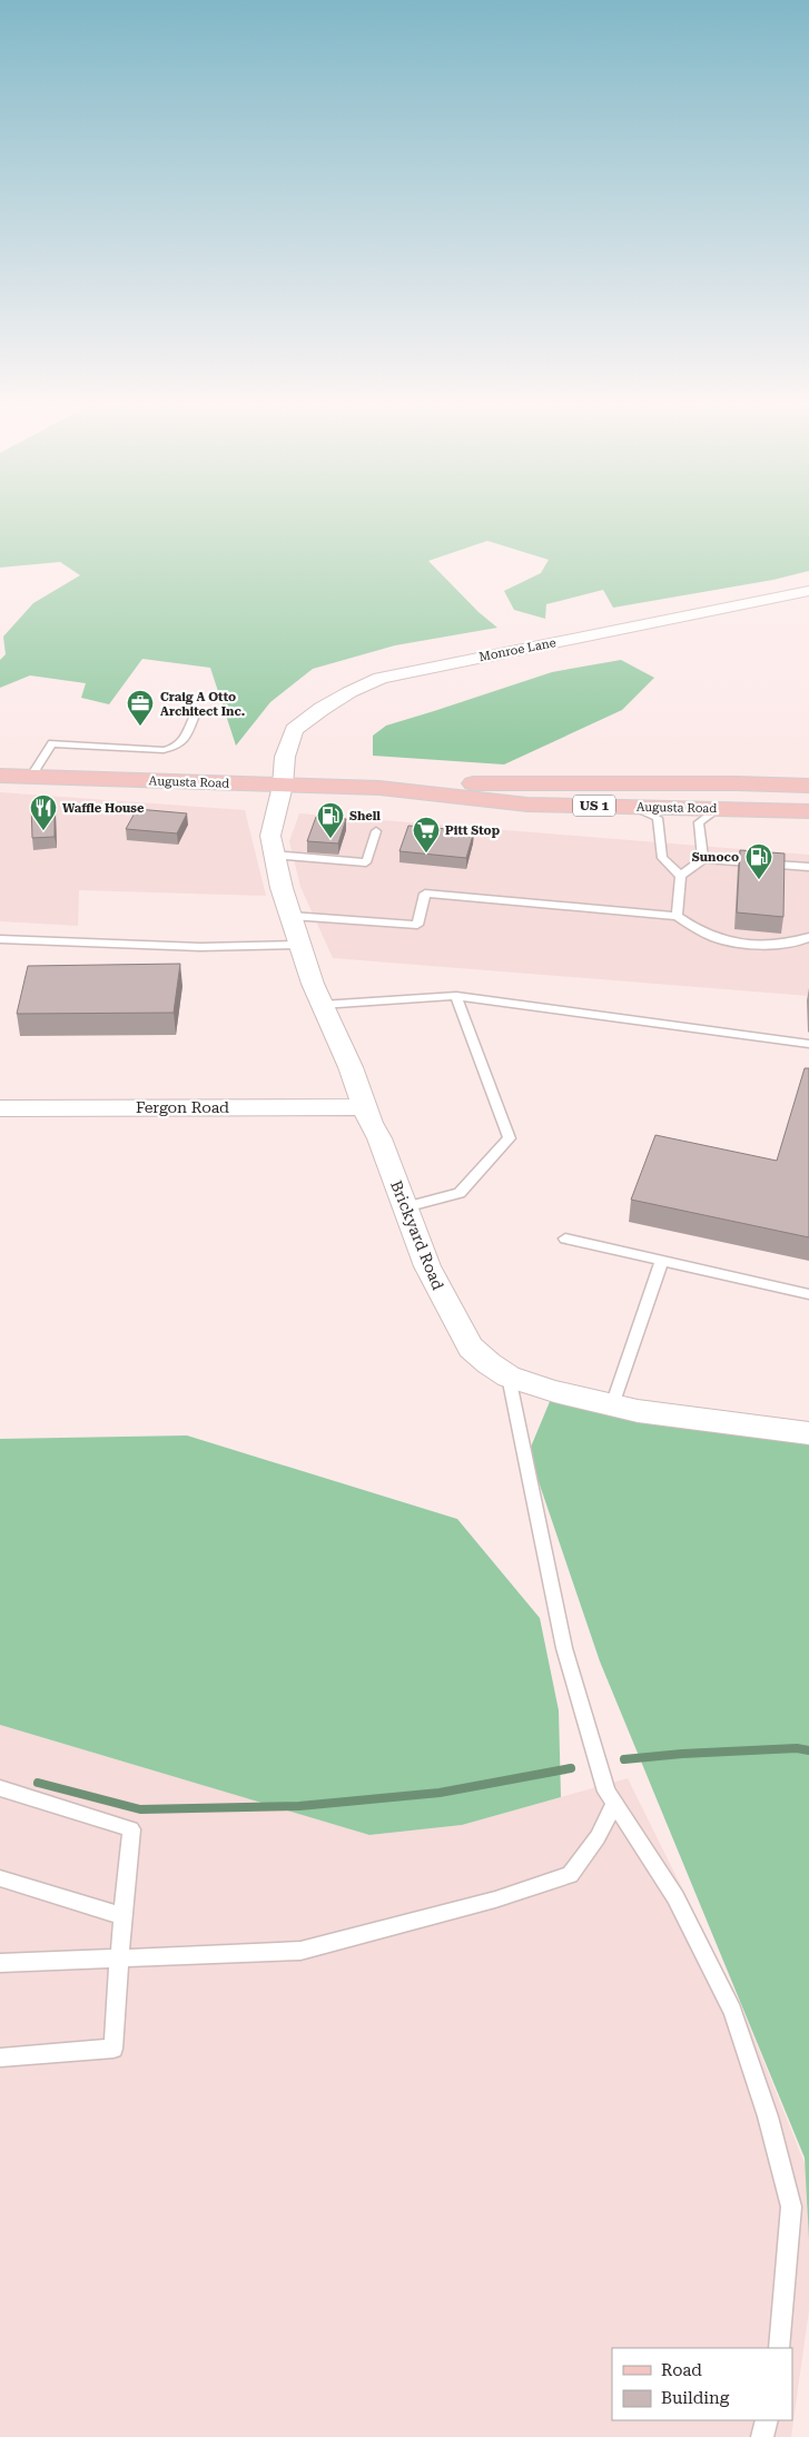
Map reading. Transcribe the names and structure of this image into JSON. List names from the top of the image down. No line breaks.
{"streets":{"main road":["Augusta Road","US 1"],"street":["Monroe Lane","Fergon Road","Brickyard Road"]},"crossings":[["Monroe Lane","Augusta Road"],["Monroe Lane","Brickyard Road"],["Augusta Road","Brickyard Road"],["Fergon Road","Brickyard Road"]],"places":{"office":["Craig A Otto Architect Inc."],"restaurant":["Waffle House"],"fuel station":["Shell","Sunoco"],"supermarket":["Pitt Stop"]},"legend":["Road","Building"]}
